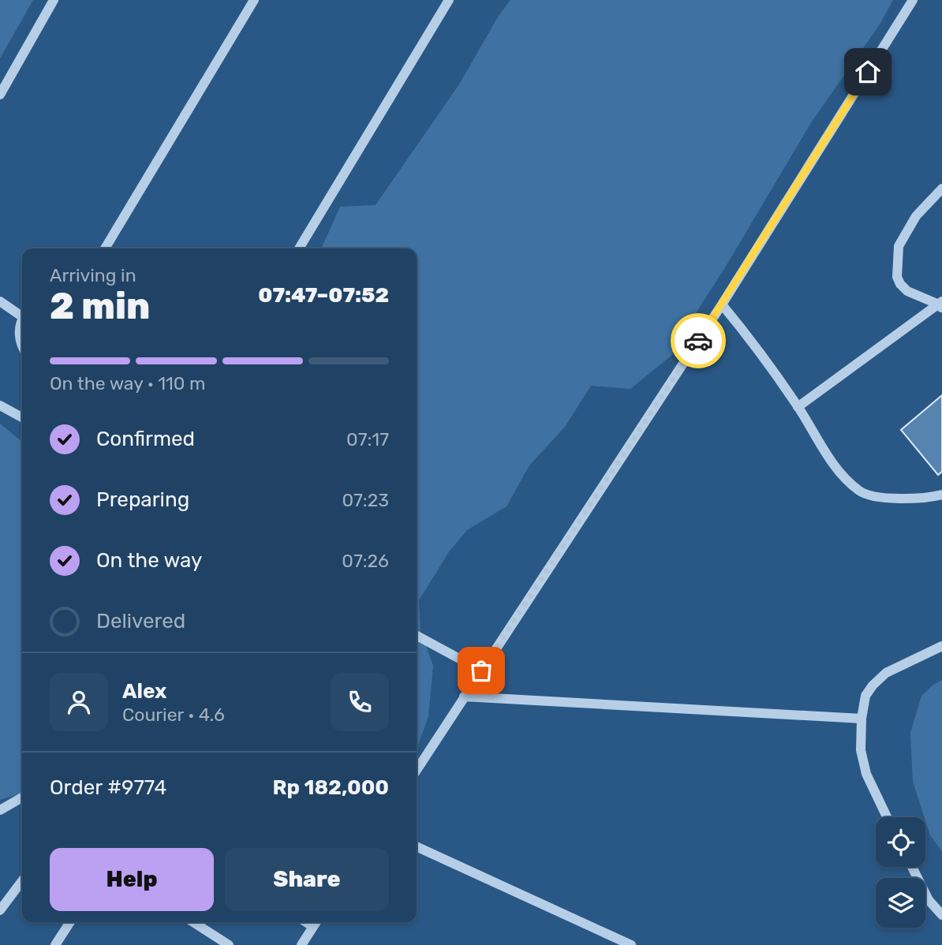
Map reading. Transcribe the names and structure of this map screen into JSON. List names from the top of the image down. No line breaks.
{"page":{"heading":["2 min","Arriving in","07:47–07:52"],"panel":["Alex","Courier · 4.6","Order #9774","Rp 182,000"],"bar":"On the way · 110 m","list":[["Confirmed","07:17"],["Preparing","07:23"],["On the way","07:26"],"Delivered"],"buttons":["Help","Share"]}}
